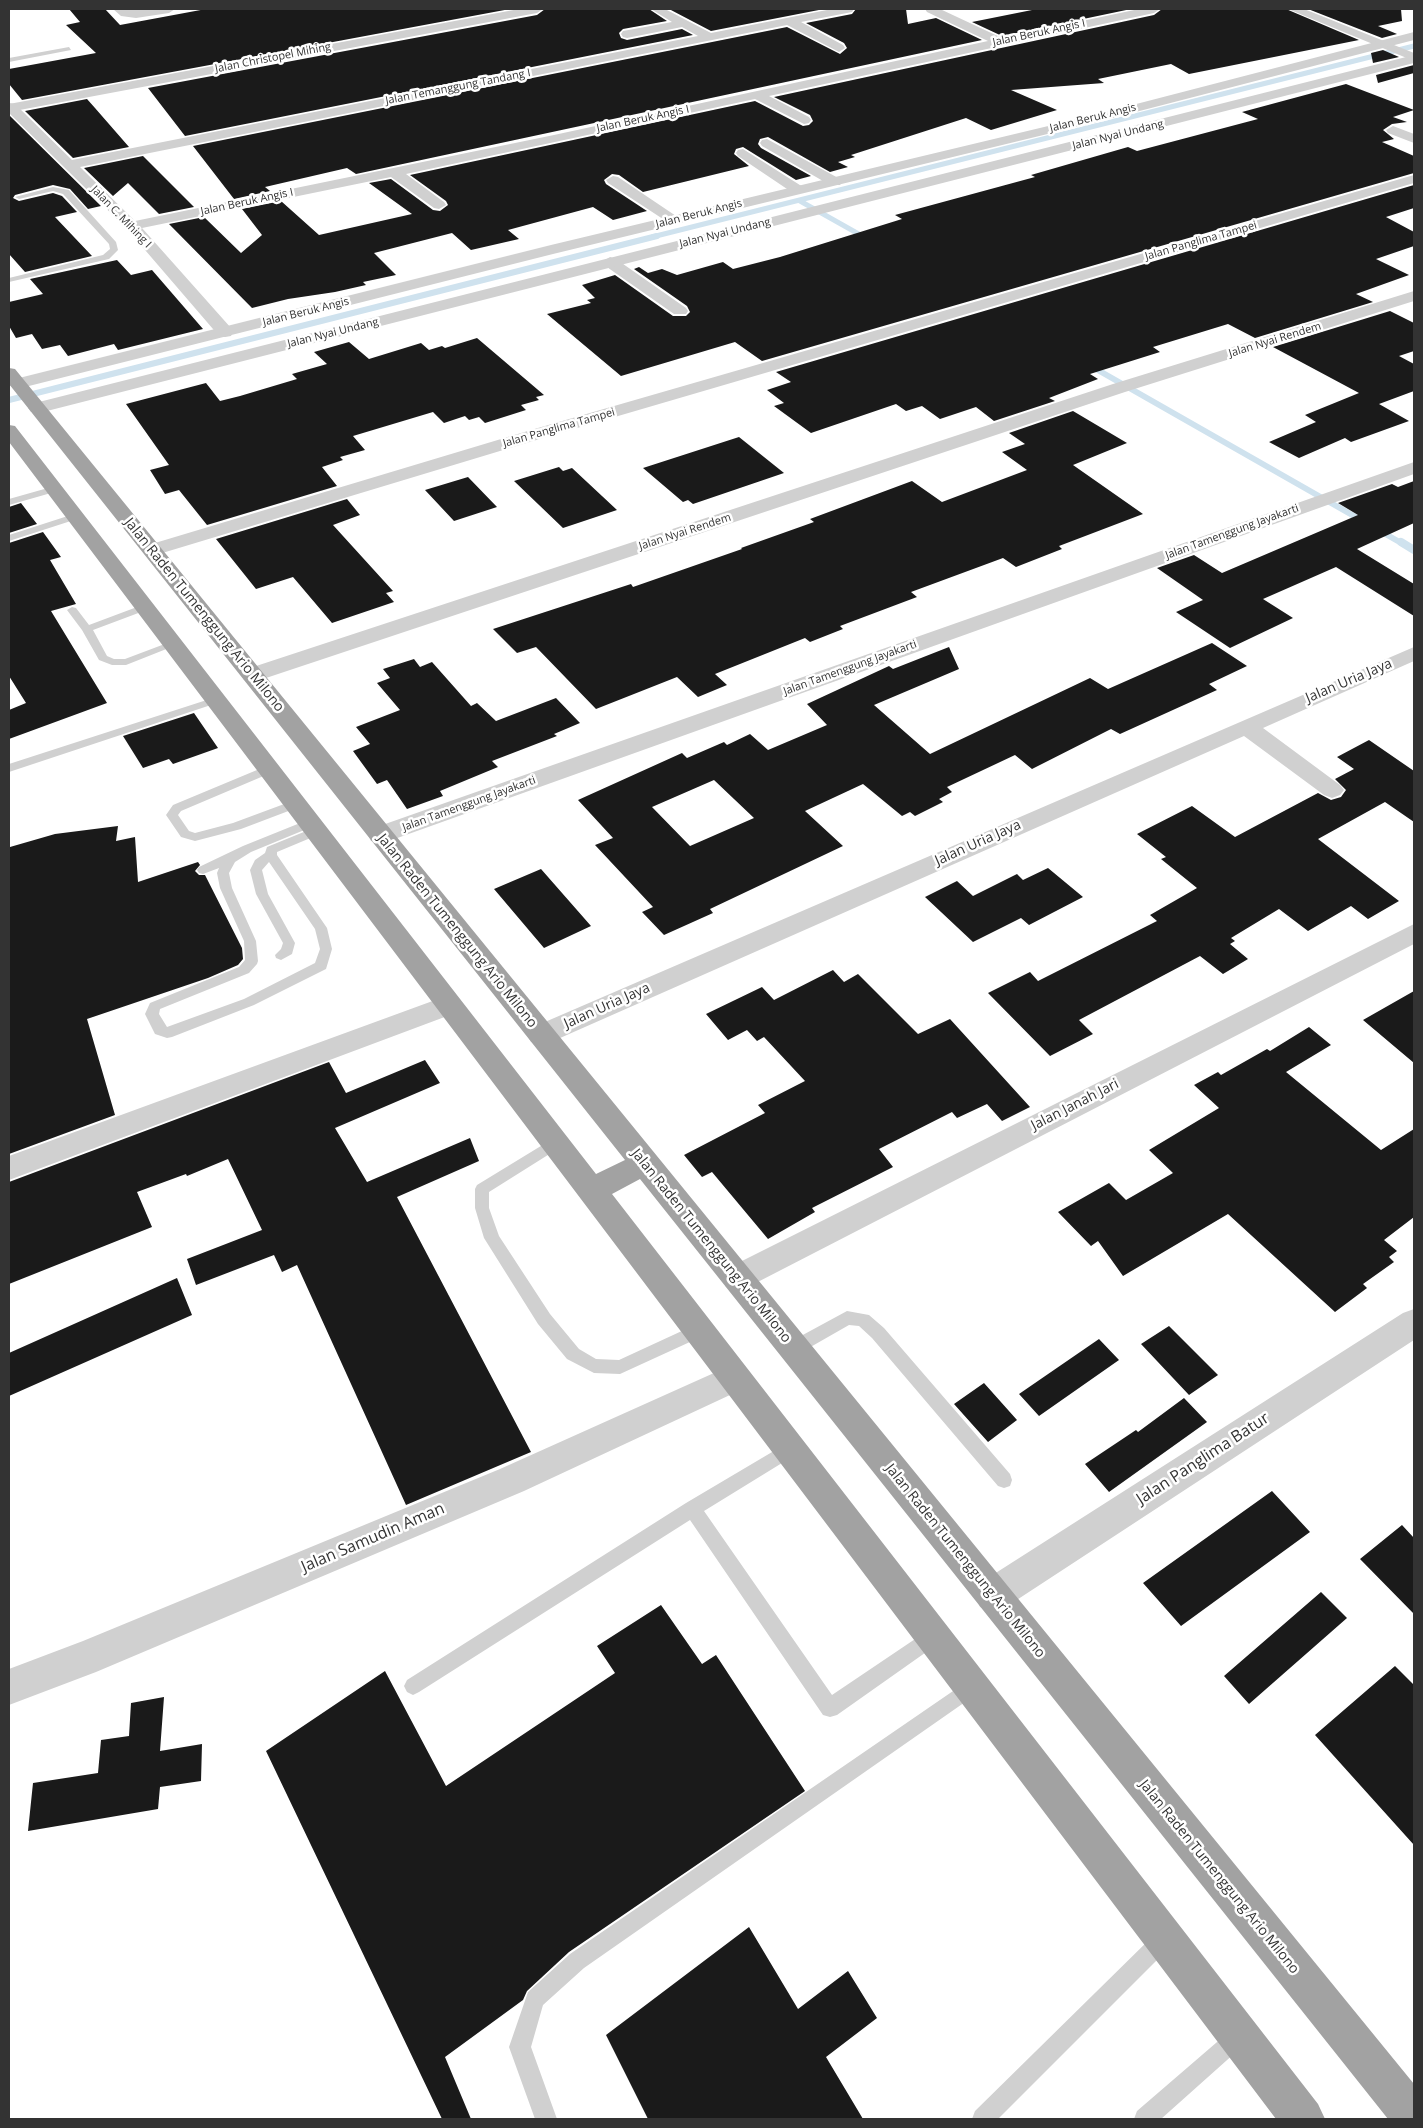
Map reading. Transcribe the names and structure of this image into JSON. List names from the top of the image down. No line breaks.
{"streets":{"highway":["Jalan Raden Tumenggung Ario Milono"],"street":["Jalan Beruk Angis I","Jalan Christopel Mihing","Jalan Temanggung Tandang I","Jalan Beruk Angis","Jalan Nyai Undang","Jalan C. Mihing I","Jalan Panglima Tampei","Jalan Nyai Rendem","Jalan Tamenggung Jayakarti","Jalan Uria Jaya","Jalan Janah Jari","Jalan Panglima Batur","Jalan Samudin Aman"]},"crossings":[["Jalan Beruk Angis I","Jalan C. Mihing I"],["Jalan Christopel Mihing","Jalan C. Mihing I"],["Jalan Temanggung Tandang I","Jalan C. Mihing I"],["Jalan Beruk Angis","Jalan Nyai Undang"],["Jalan Beruk Angis","Jalan C. Mihing I"],["Jalan Beruk Angis","Jalan Raden Tumenggung Ario Milono"],["Jalan Nyai Undang","Jalan Raden Tumenggung Ario Milono"],["Jalan Panglima Tampei","Jalan Raden Tumenggung Ario Milono"],["Jalan Nyai Rendem","Jalan Raden Tumenggung Ario Milono"],["Jalan Tamenggung Jayakarti","Jalan Raden Tumenggung Ario Milono"],["Jalan Raden Tumenggung Ario Milono","Jalan Uria Jaya"],["Jalan Raden Tumenggung Ario Milono","Jalan Janah Jari"],["Jalan Raden Tumenggung Ario Milono","Jalan Panglima Batur"]]}
